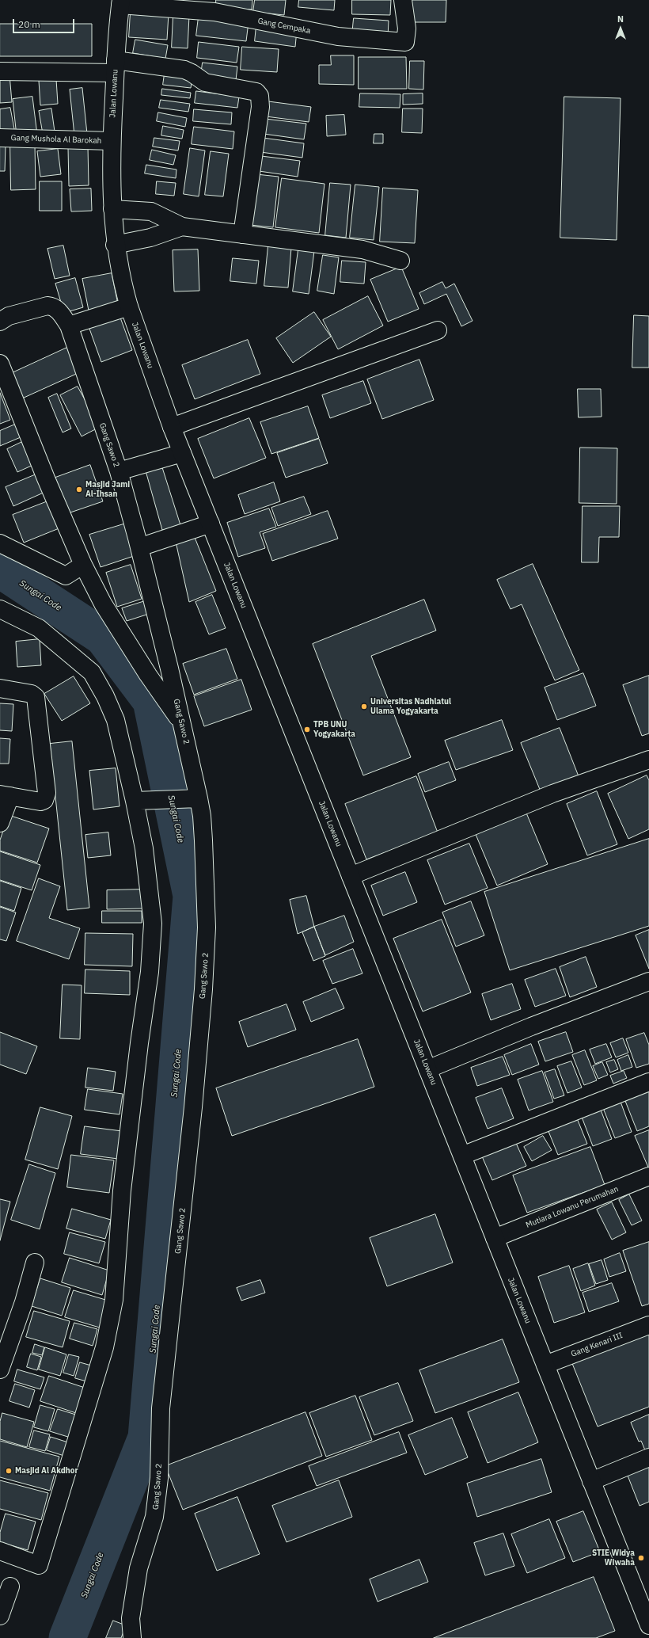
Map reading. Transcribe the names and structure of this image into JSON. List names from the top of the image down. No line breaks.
{"streets":{"street":["Gang Cempaka","Jalan Lowanu","Gang Mushola Al Barokah","Gang Sawo 2","Mutiara Lowanu Perumahan","Gang Kenari III"]},"crossings":[["Gang Cempaka","Jalan Lowanu"],["Jalan Lowanu","Gang Mushola Al Barokah"],["Jalan Lowanu","Mutiara Lowanu Perumahan"],["Jalan Lowanu","Gang Kenari III"]],"water":["Sungai Code"],"places":["Masjid Jami Al-Ihsan","Universitas Nadhlatul Ulama Yogyakarta","TPB UNU Yogyakarta","Masjid Al Akdhor","STIE Widya Wiwaha"],"scale_bar":"20 m","north":"top"}
